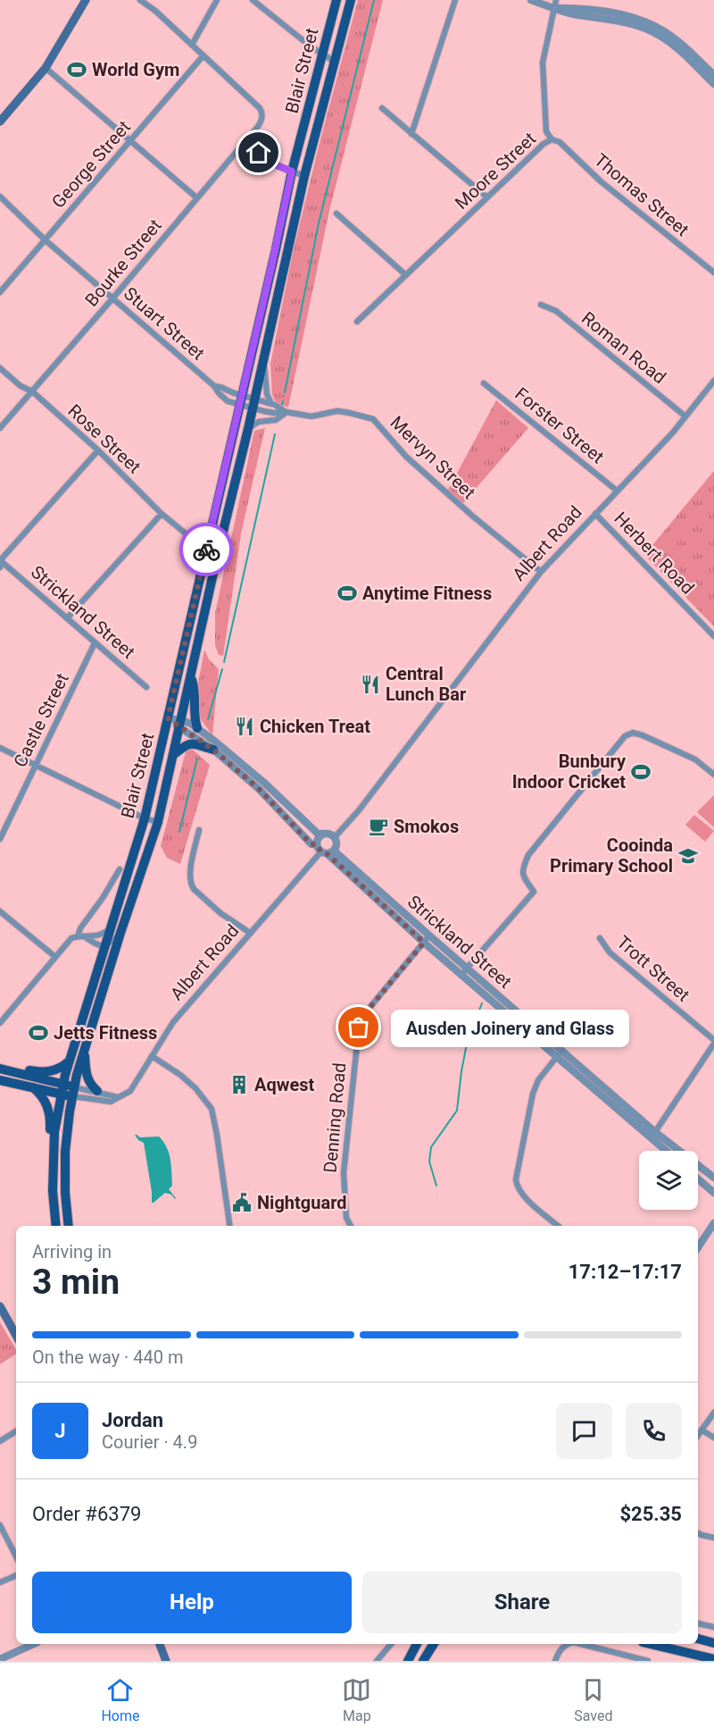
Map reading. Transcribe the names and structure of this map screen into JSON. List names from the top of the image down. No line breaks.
{"streets":{"main road":["Blair Street"],"street":["George Street","Moore Street","Thomas Street","Bourke Street","Stuart Street","Roman Road","Forster Street","Rose Street","Mervyn Street","Albert Road","Herbert Road","Strickland Street","Castle Street","Trott Street","Denning Road"]},"crossings":[["Blair Street","Stuart Street"],["Blair Street","Rose Street"],["Blair Street","Mervyn Street"],["George Street","Bourke Street"],["George Street","Stuart Street"],["Moore Street","Thomas Street"],["Bourke Street","Stuart Street"],["Bourke Street","Rose Street"],["Stuart Street","Mervyn Street"],["Roman Road","Albert Road"],["Forster Street","Albert Road"],["Mervyn Street","Albert Road"],["Albert Road","Herbert Road"],["Albert Road","Strickland Street"],["Strickland Street","Castle Street"],["Strickland Street","Denning Road"]],"places":{"sports":["World Gym","Anytime Fitness","Bunbury Indoor Cricket","Jetts Fitness"],"restaurant":["Central Lunch Bar","Chicken Treat"],"cafe":["Smokos"],"school or university":["Cooinda Primary School"],"other":["Ausden Joinery and Glass"],"building":["Aqwest"],"public building":["Nightguard"]},"page":{"bubble":"Ausden Joinery and Glass","heading":["3 min","Arriving in","17:12–17:17"],"panel":["Jordan","Courier · 4.9","Order #6379","$25.35"],"bar":"On the way · 440 m","round":"J","buttons":["Help","Share"],"tabs":["Home","Map","Saved"]}}
